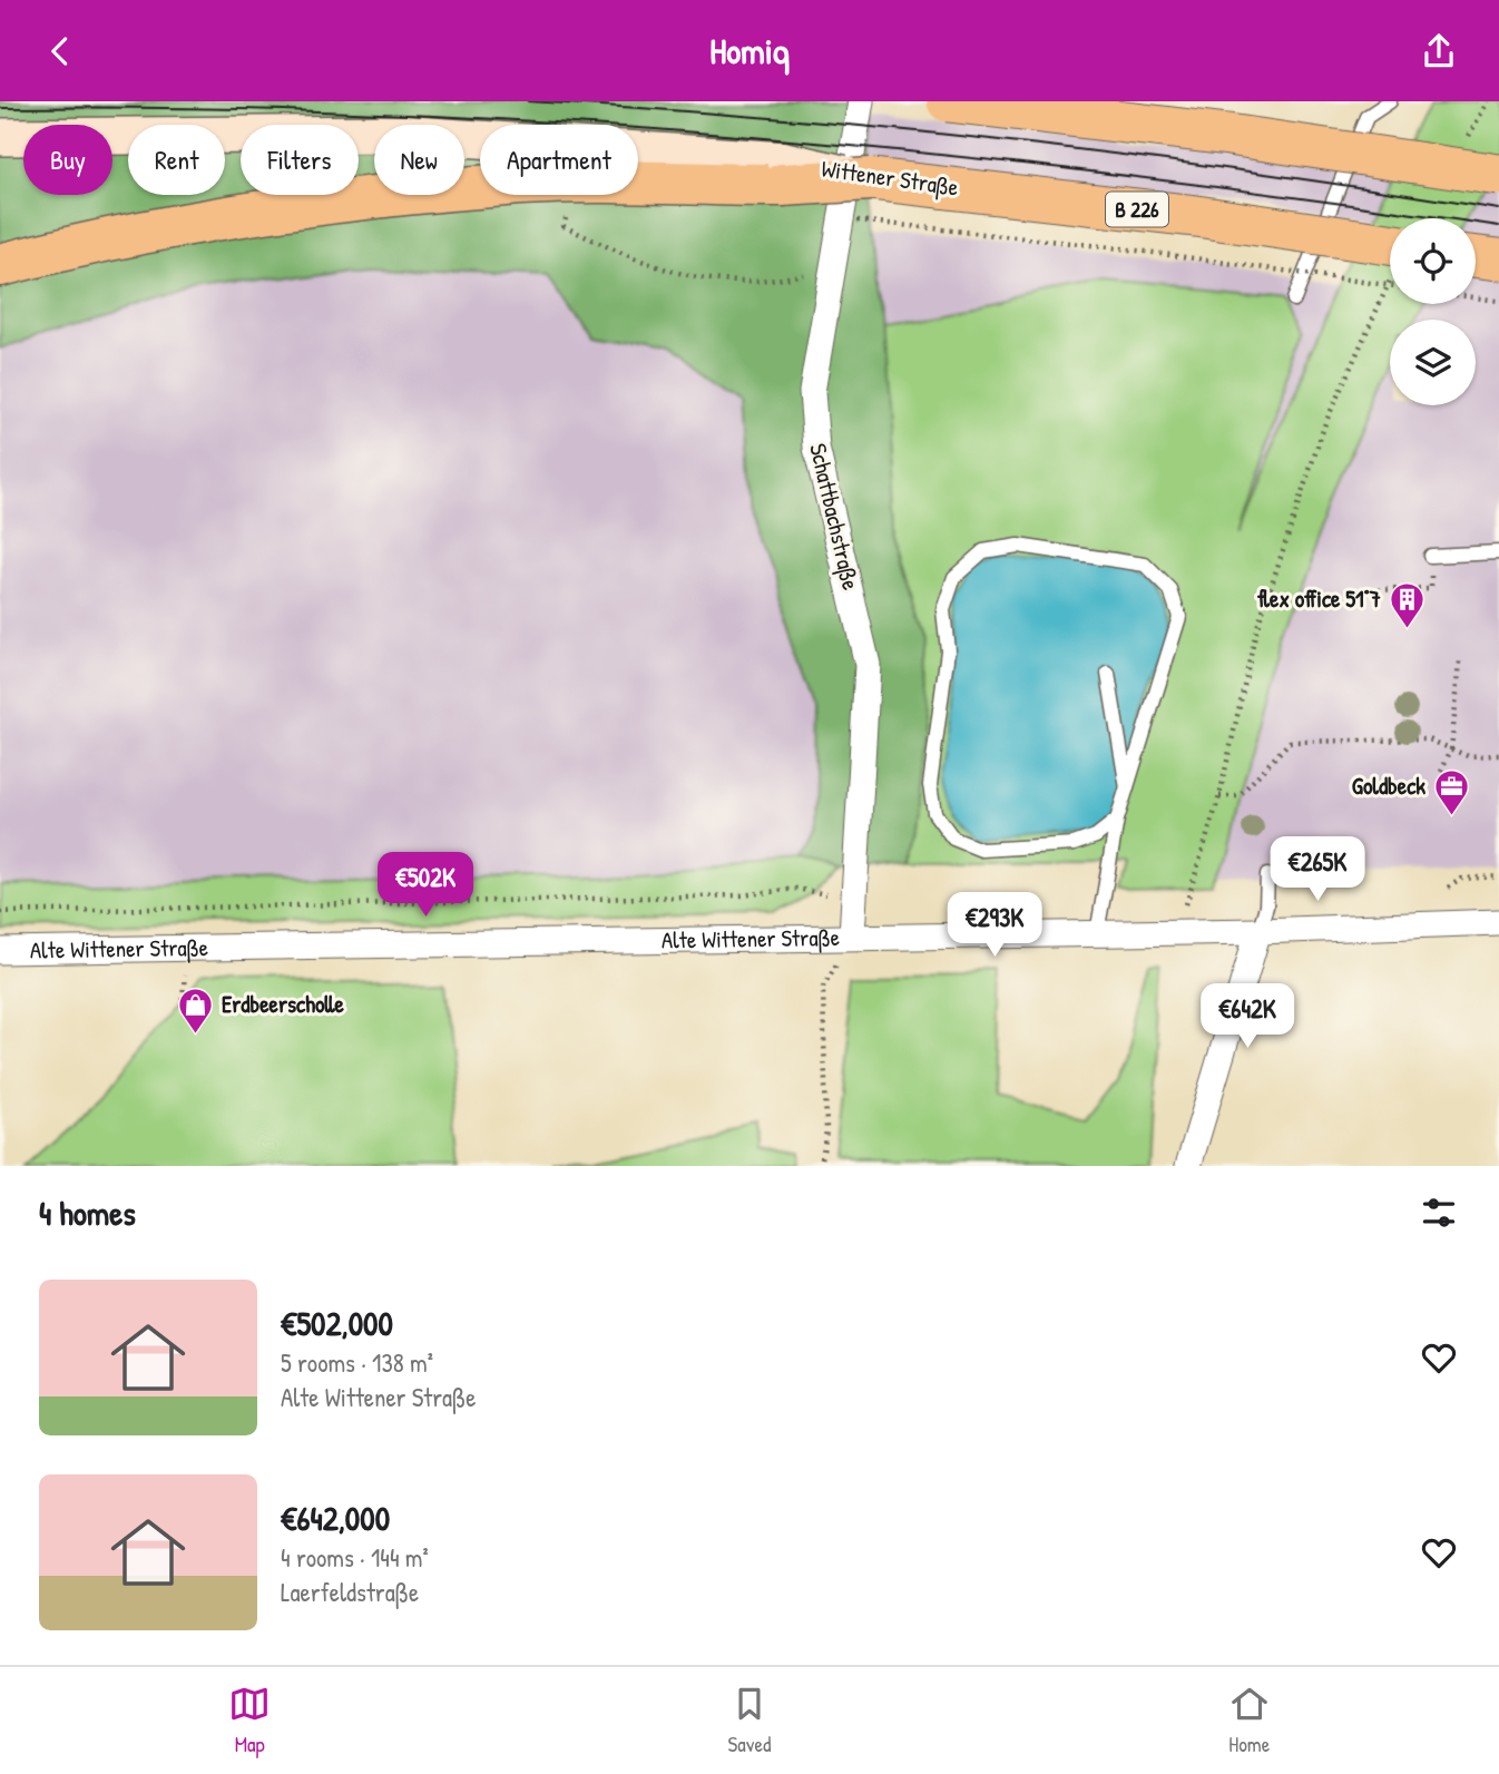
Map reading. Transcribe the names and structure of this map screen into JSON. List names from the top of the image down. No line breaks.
{"streets":{"main road":["Wittener Straße","B 226"],"street":["Schattbachstraße","Alte Wittener Straße"]},"crossings":[["Schattbachstraße","Alte Wittener Straße"]],"places":{"building":["flex office 51°7"],"office":["Goldbeck"],"shop":["Erdbeerscholle"]},"page":{"header":"Homiq","chip":["Buy","Rent","Filters","New","Apartment"],"price":["€265K","€502K","€293K","€642K"],"heading":"4 homes","list":[{"name":"€502,000","note":"5 rooms · 138 m² · Alte Wittener Straße"},{"name":"€642,000","note":"4 rooms · 144 m² · Laerfeldstraße"}],"tabs":["Map","Saved","Home"]}}
